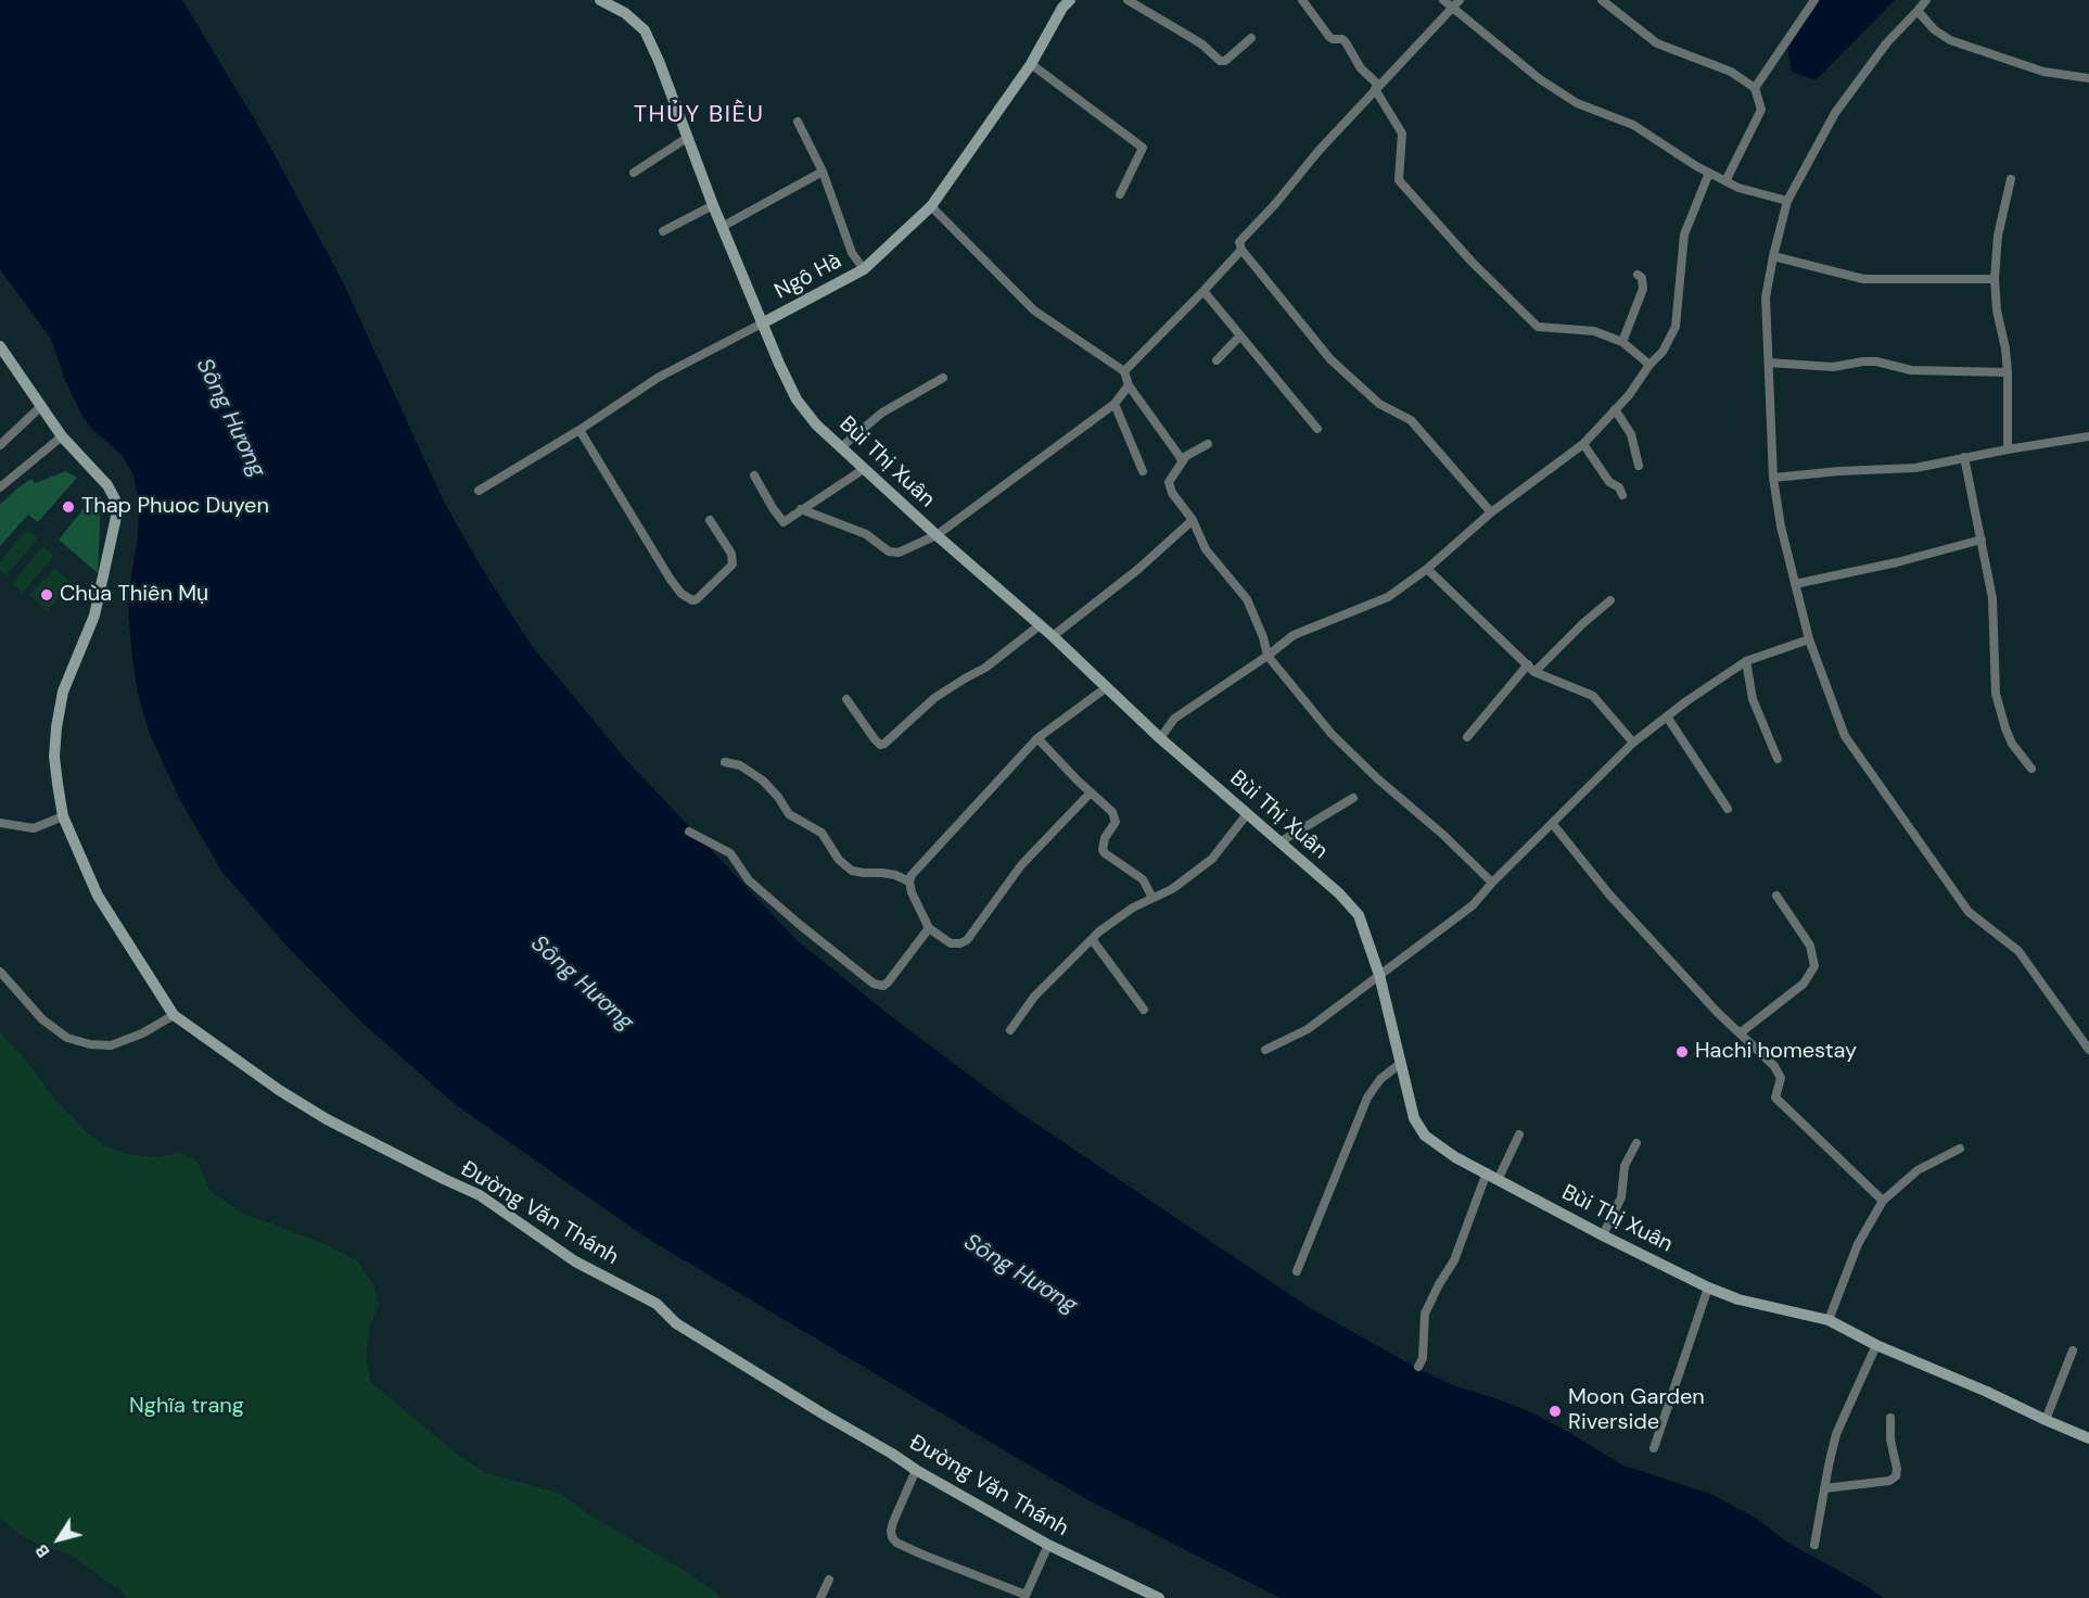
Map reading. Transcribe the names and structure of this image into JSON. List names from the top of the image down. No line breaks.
{"streets":{"street":["Ngô Hà","Bùi Thị Xuân","Đường Văn Thánh"]},"crossings":[["Ngô Hà","Bùi Thị Xuân"]],"districts":["THỦY BIỀU"],"water":["Sông Hương"],"parks":["Nghĩa trang"],"places":["Thap Phuoc Duyen","Chùa Thiên Mụ","Hachi homestay","Moon Garden Riverside"],"north":"bottom left"}
